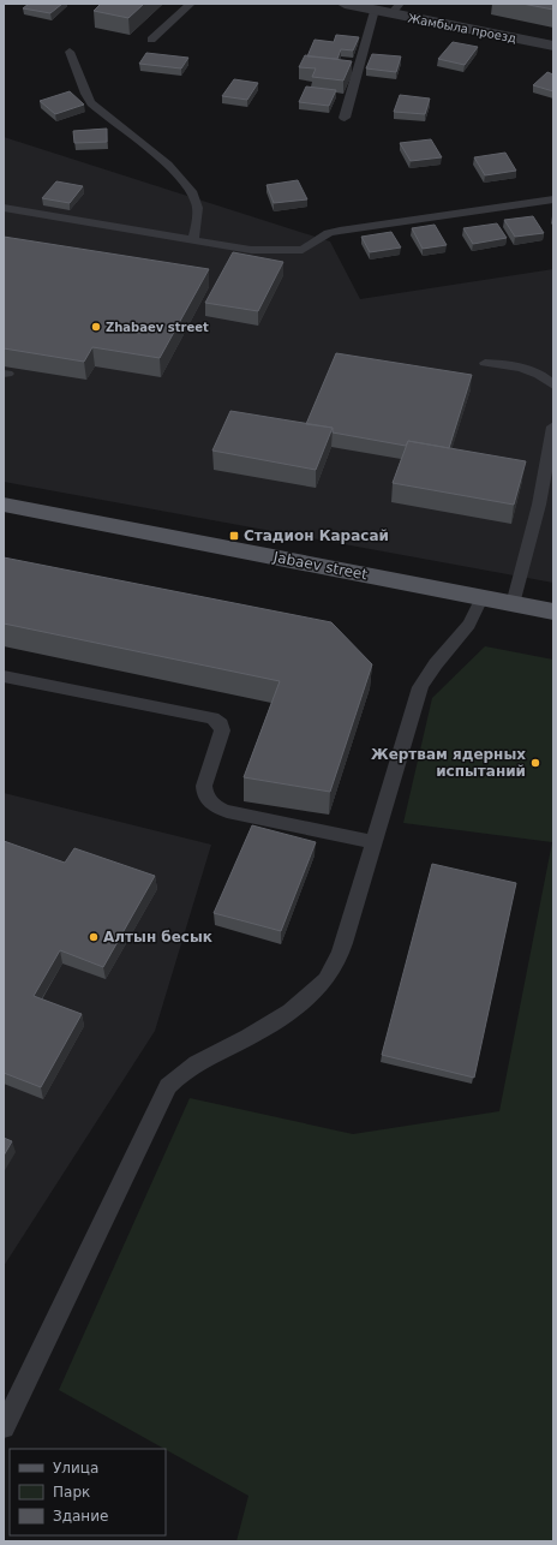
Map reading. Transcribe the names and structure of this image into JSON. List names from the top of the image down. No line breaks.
{"streets":{"main road":["Jabaev street"],"street":["Жамбыла проезд"]},"places":{"other":["Zhabaev street","Жертвам ядерных испытаний","Алтын бесык"],"transit":["Стадион Карасай"]},"legend":["Улица","Парк","Здание"]}
